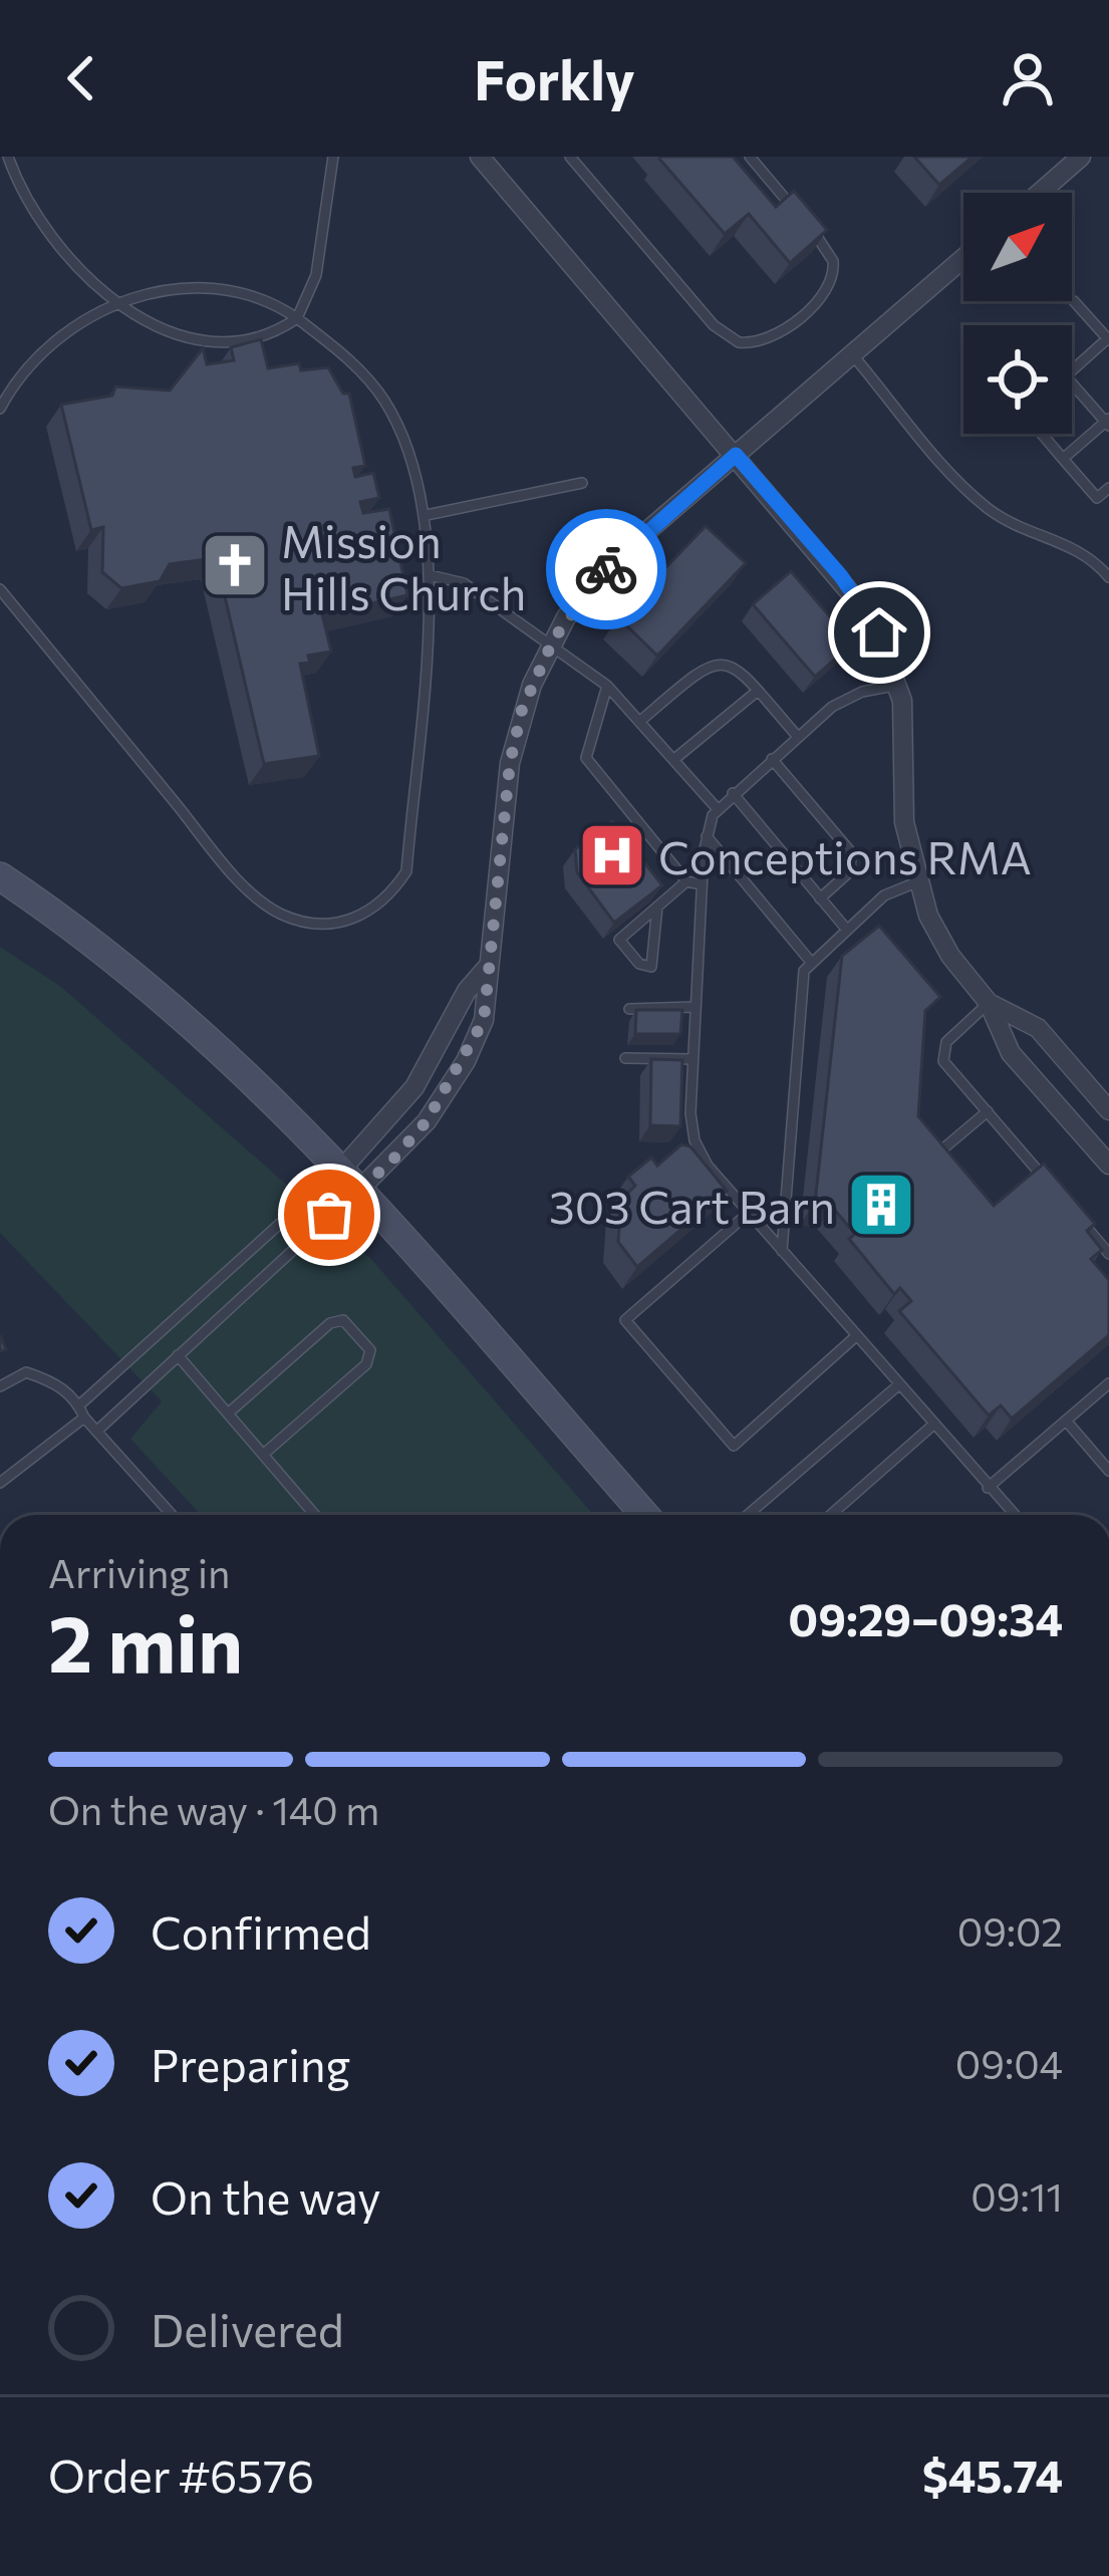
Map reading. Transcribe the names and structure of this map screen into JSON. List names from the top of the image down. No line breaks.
{"places":{"church":["Mission Hills Church"],"hospital":["Conceptions RMA"],"building":["303 Cart Barn"]},"north":"top right","page":{"header":"Forkly","heading":["2 min","Arriving in","09:29–09:34"],"panel":["Order #6576","$45.74"],"bar":"On the way · 140 m","list":[["Confirmed","09:02"],["Preparing","09:04"],["On the way","09:11"],"Delivered"]}}
